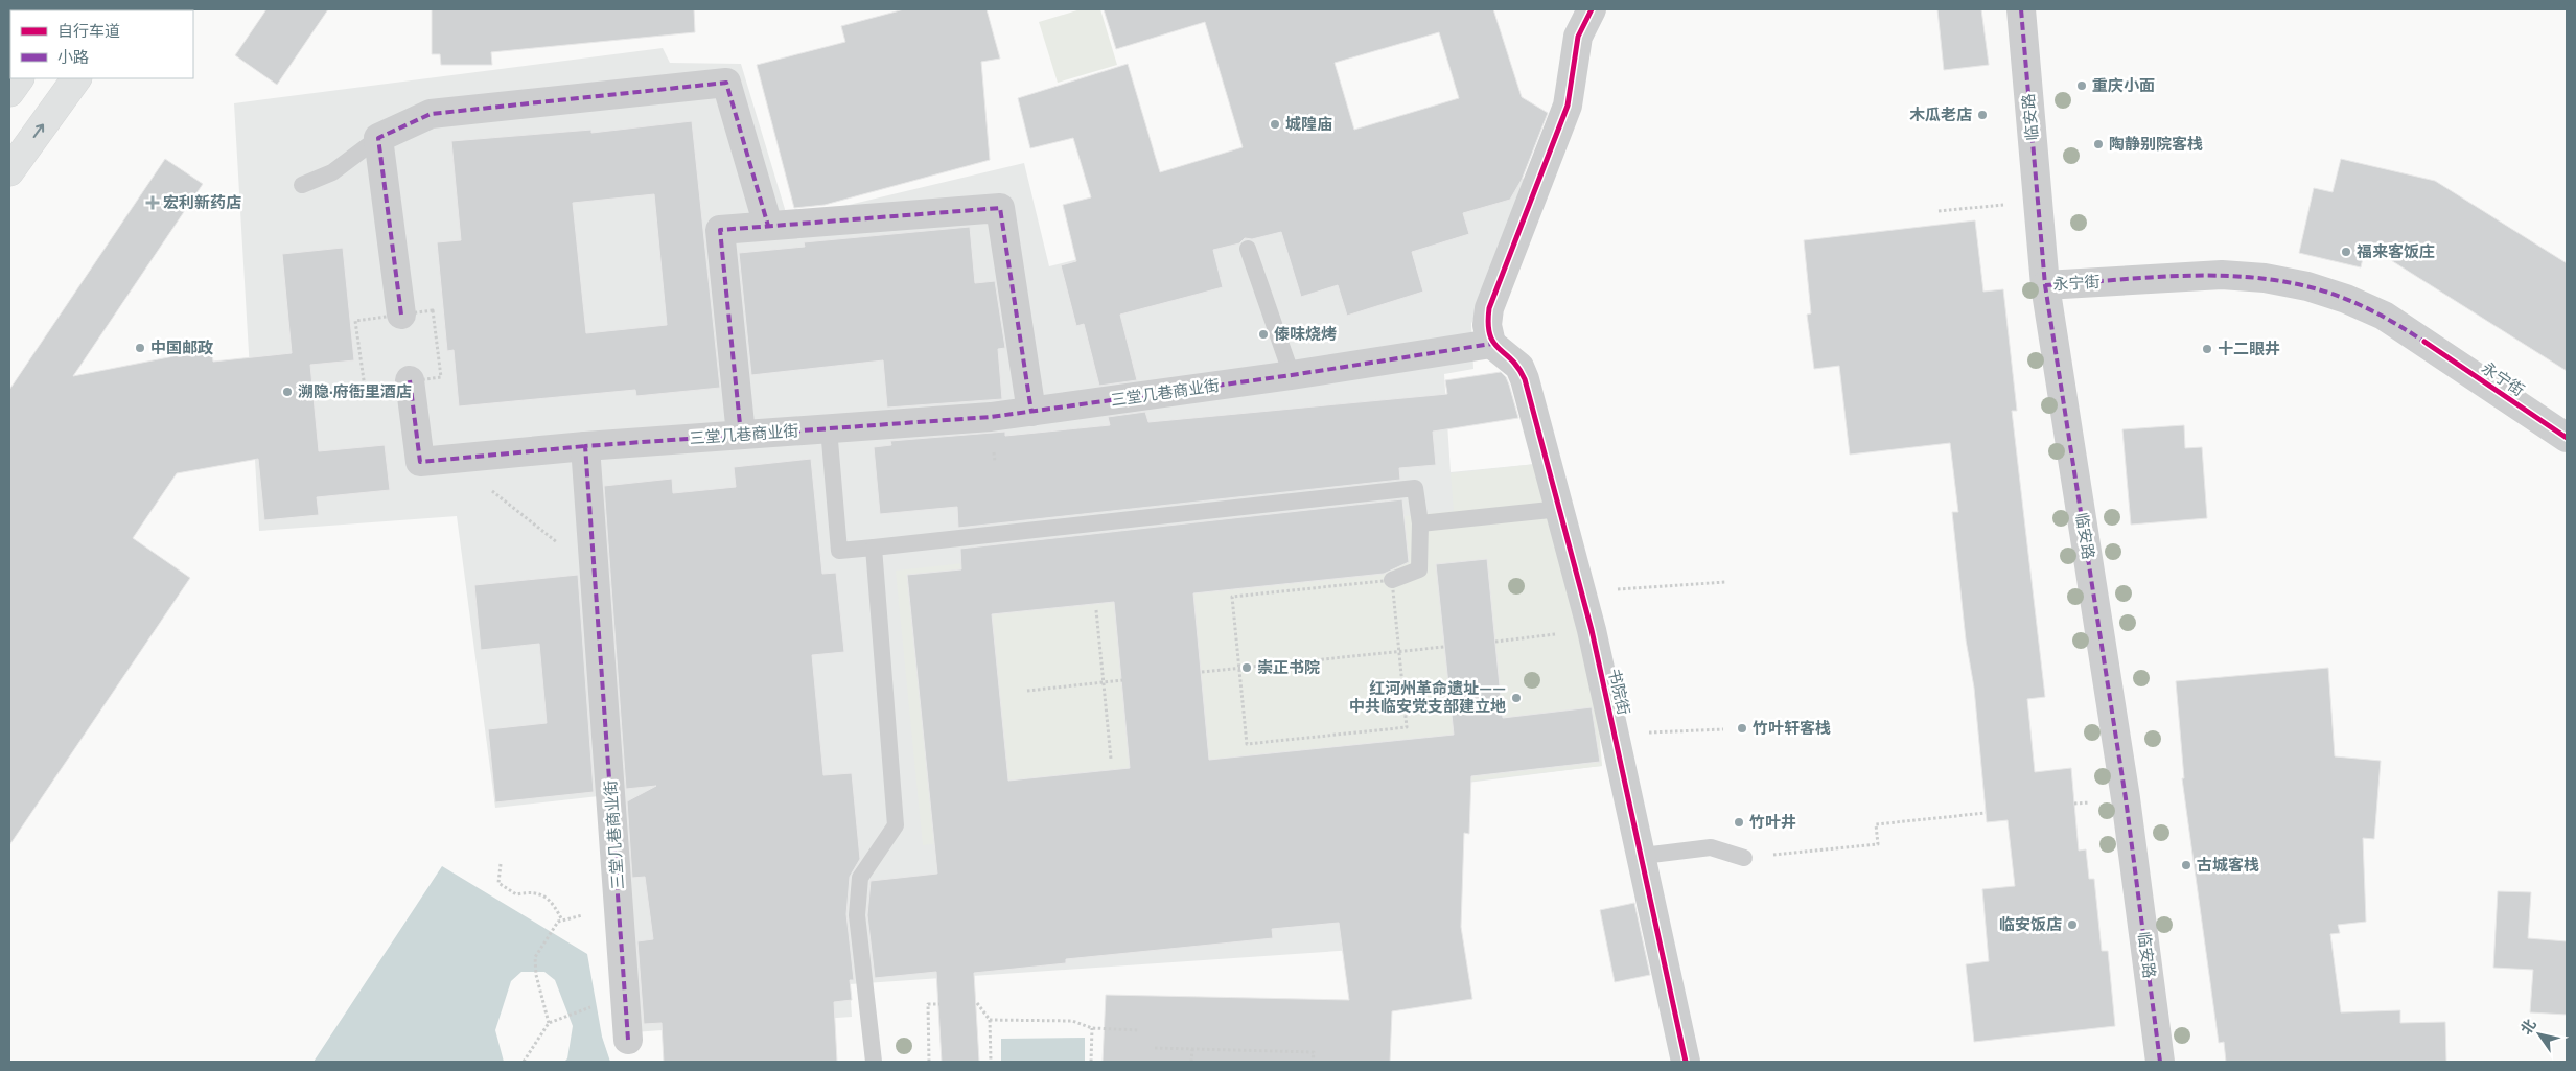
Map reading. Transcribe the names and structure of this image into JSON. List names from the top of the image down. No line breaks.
{"streets":{"street":["临安路","永宁街","三堂几巷商业街","书院街"]},"crossings":[["临安路","永宁街"],["三堂几巷商业街","书院街"]],"places":{"other":["重庆小面","木瓜老店","城隍庙","陶静别院客栈","福来客饭庄","傣味烧烤","中国邮政","十二眼井","溯隐·府衙里酒店","崇正书院","红河州革命遗址—— 中共临安党支部建立地","竹叶轩客栈","竹叶井","古城客栈","临安饭店"],"health":["宏利新药店"]},"legend":["自行车道","小路"],"north":"top left"}
